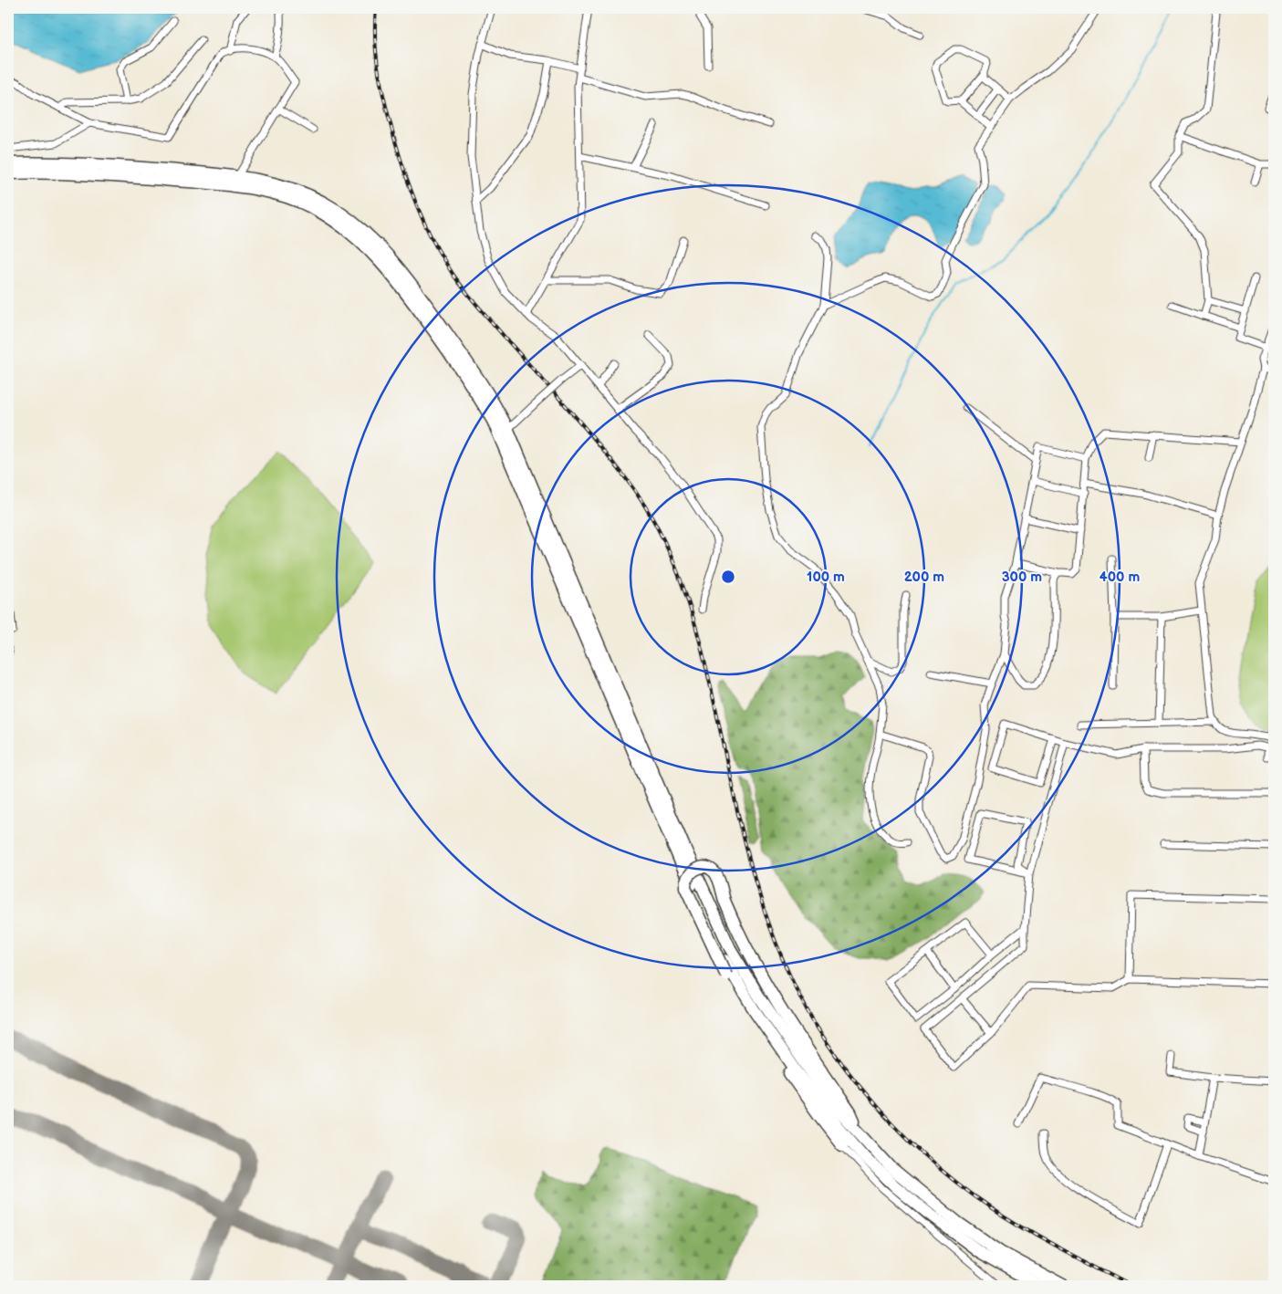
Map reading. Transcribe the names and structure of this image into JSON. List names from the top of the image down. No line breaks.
{"rings":["100 m","200 m","300 m","400 m"]}
